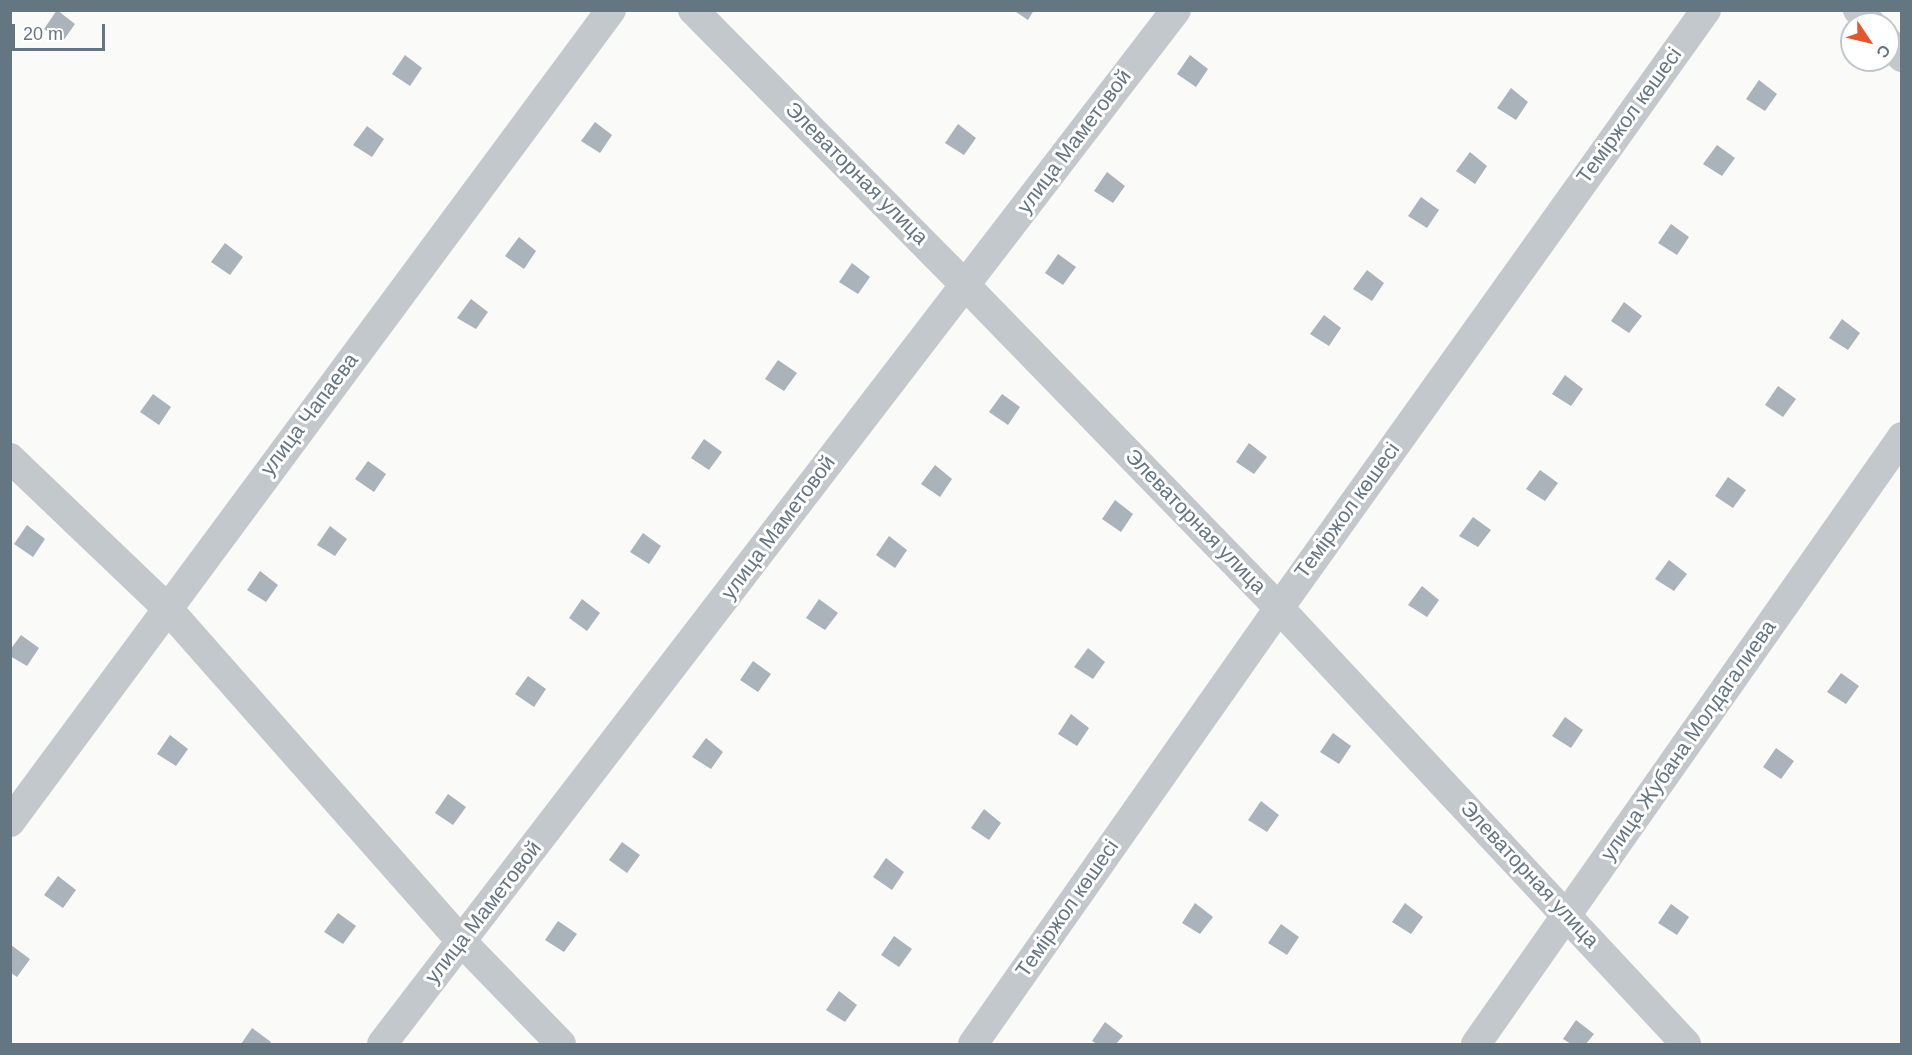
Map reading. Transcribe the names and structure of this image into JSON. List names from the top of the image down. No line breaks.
{"streets":{"street":["Теміржол көшесі","улица Маметовой","Элеваторная улица","улица Чапаева","улица Жубана Молдагалиева"]},"crossings":[["Теміржол көшесі","Элеваторная улица"],["улица Маметовой","Элеваторная улица"],["Элеваторная улица","улица Жубана Молдагалиева"]],"scale_bar":"20 m","north":"bottom right"}
